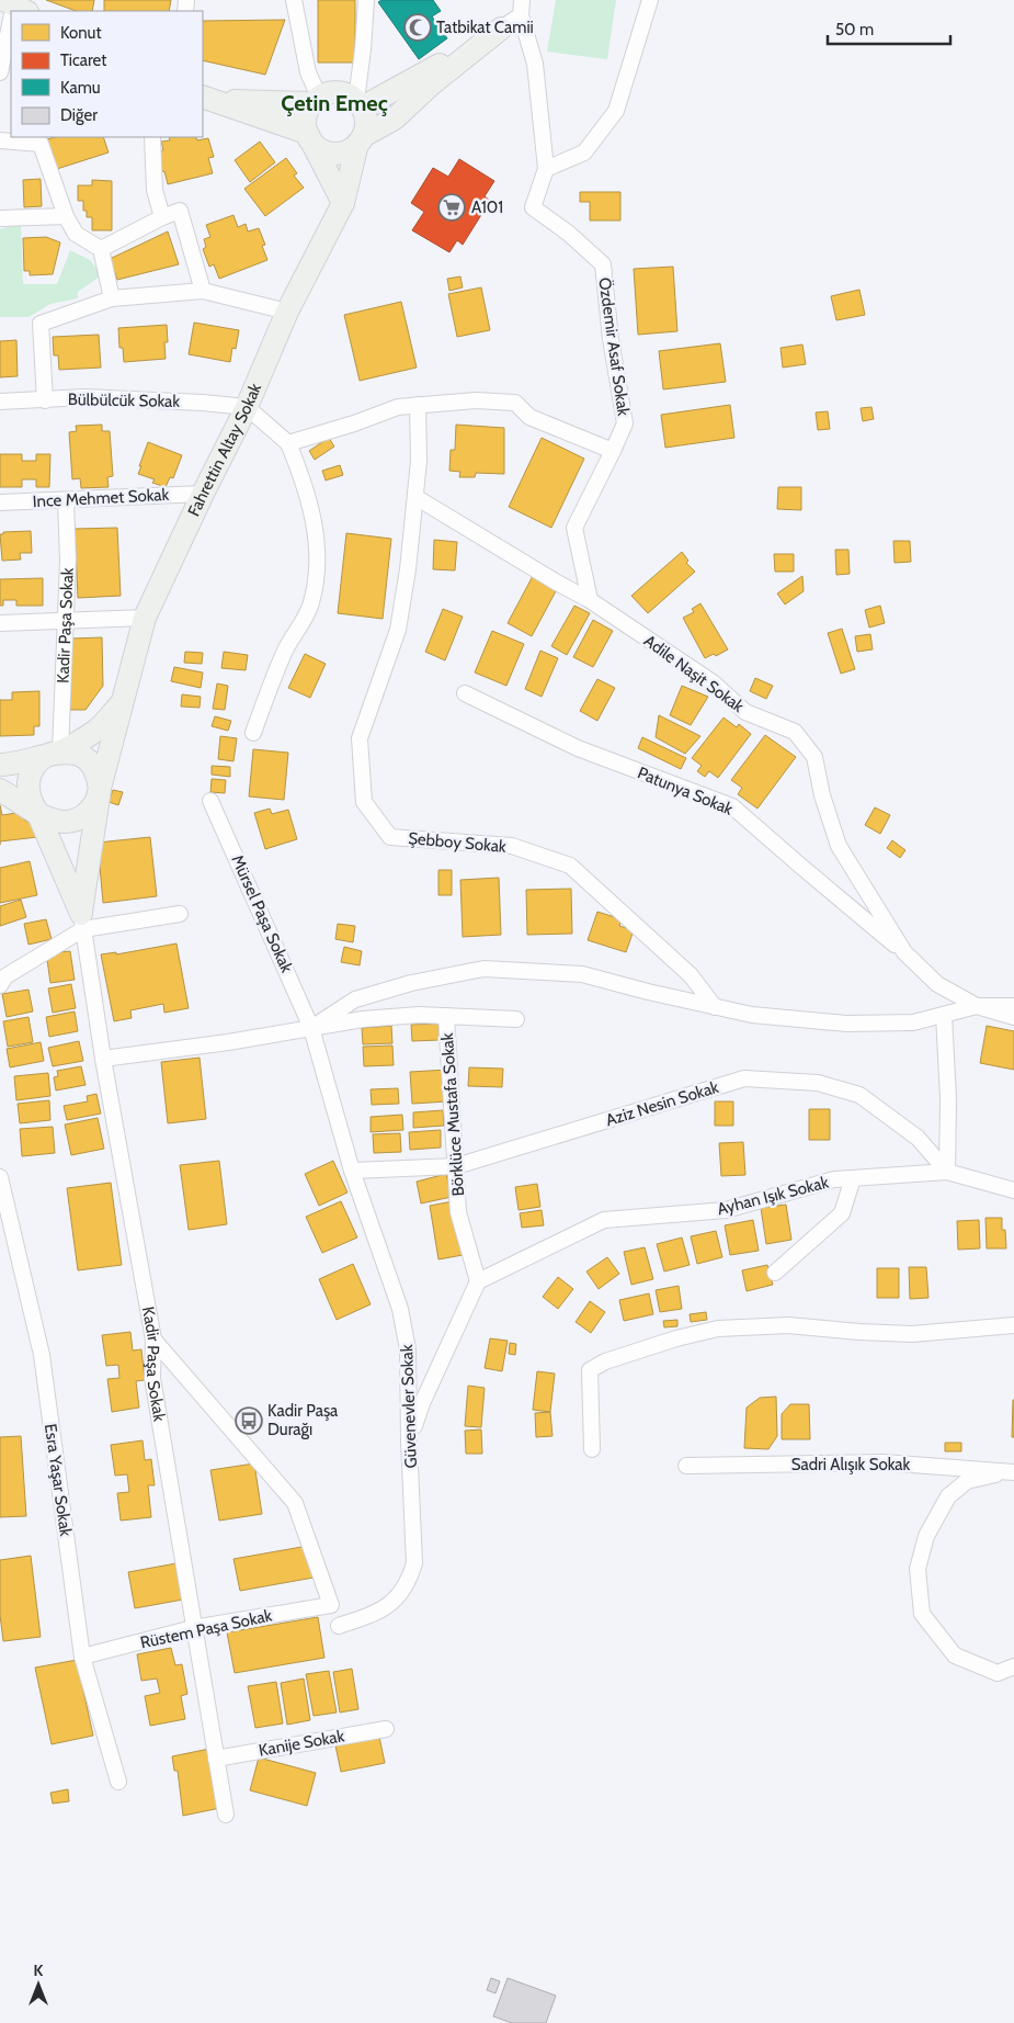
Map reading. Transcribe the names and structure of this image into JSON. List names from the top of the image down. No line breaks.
{"streets":{"street":["Özdemir Asaf Sokak","Bülbülcük Sokak","Fahrettin Altay Sokak","Ince Mehmet Sokak","Kadir Paşa Sokak","Adile Naşit Sokak","Patunya Sokak","Şebboy Sokak","Mürsel Paşa Sokak","Aziz Nesin Sokak","Börklüce Mustafa Sokak","Ayhan Işık Sokak","Güvenevler Sokak","Sadri Alışık Sokak","Esra Yaşar Sokak","Rüstem Paşa Sokak","Kanije Sokak"]},"crossings":[["Bülbülcük Sokak","Fahrettin Altay Sokak"],["Fahrettin Altay Sokak","Ince Mehmet Sokak"],["Fahrettin Altay Sokak","Kadir Paşa Sokak"],["Ince Mehmet Sokak","Kadir Paşa Sokak"],["Kadir Paşa Sokak","Rüstem Paşa Sokak"],["Kadir Paşa Sokak","Kanije Sokak"],["Adile Naşit Sokak","Patunya Sokak"],["Adile Naşit Sokak","Şebboy Sokak"],["Mürsel Paşa Sokak","Güvenevler Sokak"],["Aziz Nesin Sokak","Börklüce Mustafa Sokak"],["Aziz Nesin Sokak","Ayhan Işık Sokak"],["Aziz Nesin Sokak","Güvenevler Sokak"],["Börklüce Mustafa Sokak","Ayhan Işık Sokak"],["Esra Yaşar Sokak","Rüstem Paşa Sokak"]],"districts":["Çetin Emeç"],"places":{"mosque":["Tatbikat Camii"],"supermarket":["A101"],"bus stop":["Kadir Paşa Durağı"]},"legend":["Konut","Ticaret","Kamu","Diğer"],"scale_bar":"50 m","north":"top"}
